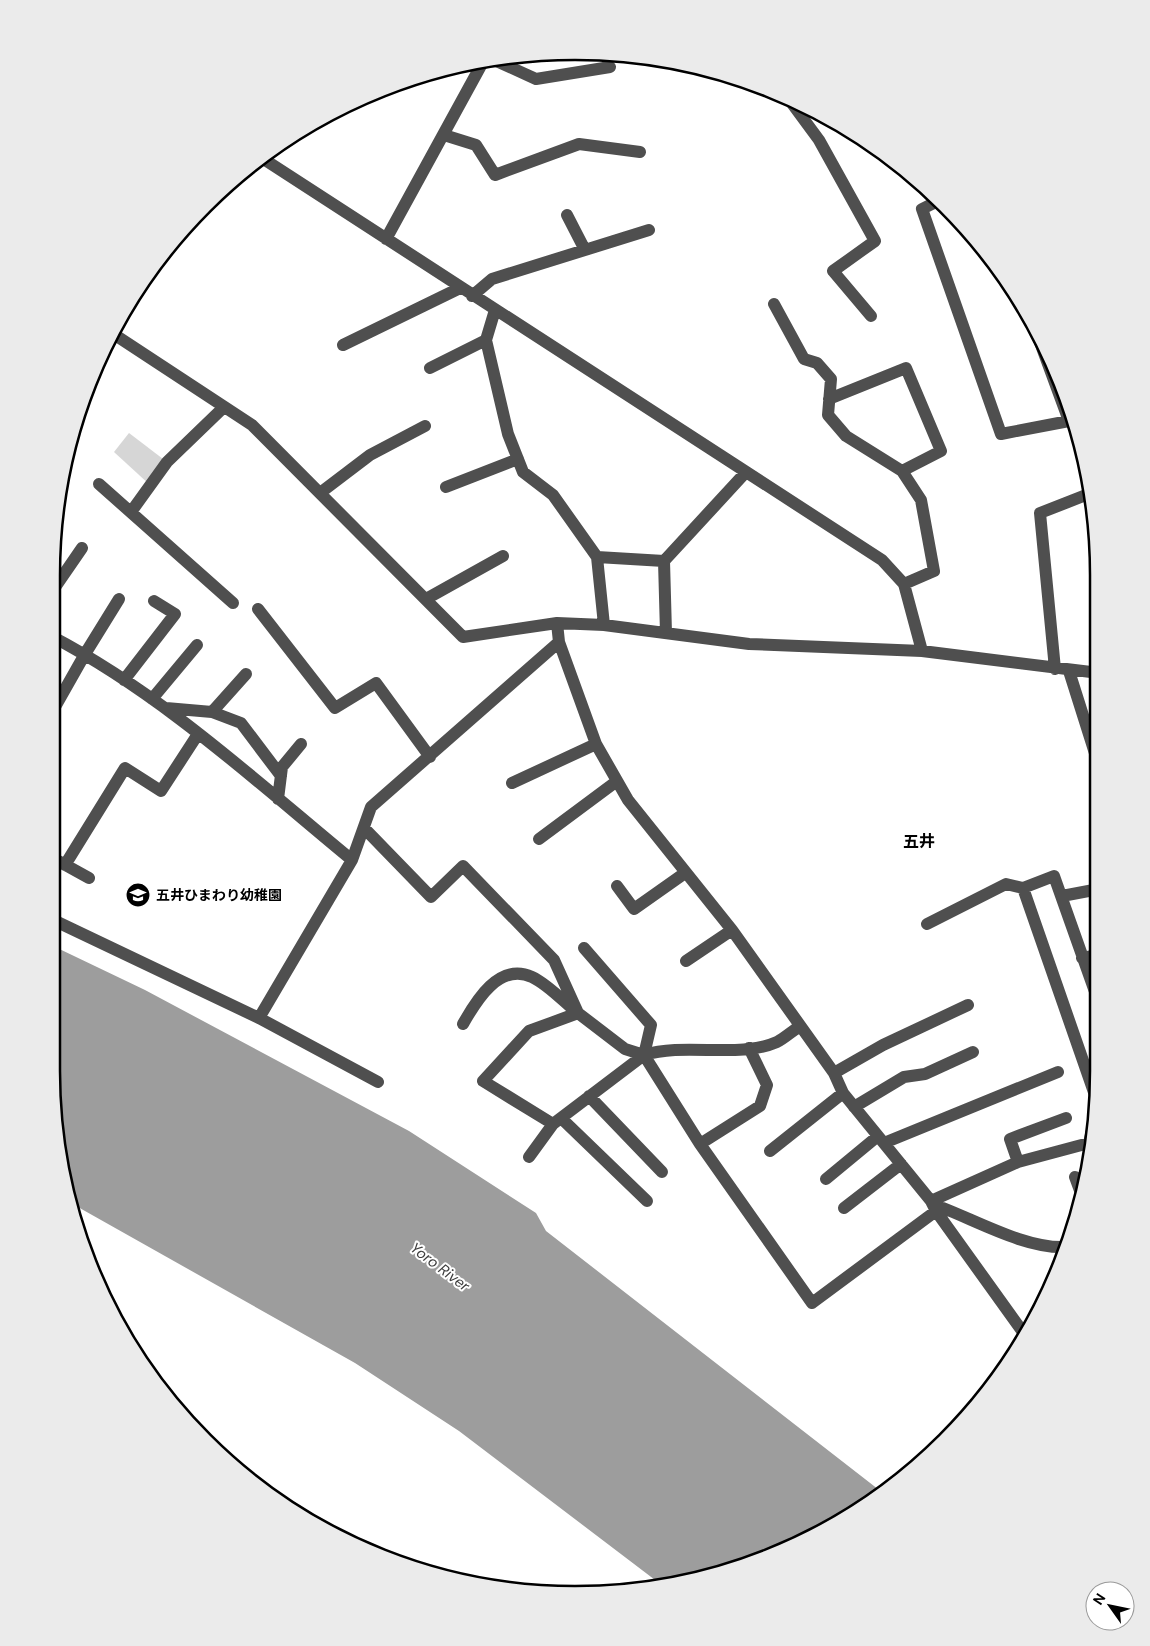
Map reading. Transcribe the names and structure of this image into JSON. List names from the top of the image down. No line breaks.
{"districts":["五井"],"water":["Yoro River"],"places":{"school or university":["五井ひまわり幼稚園"]},"north":"top left"}
